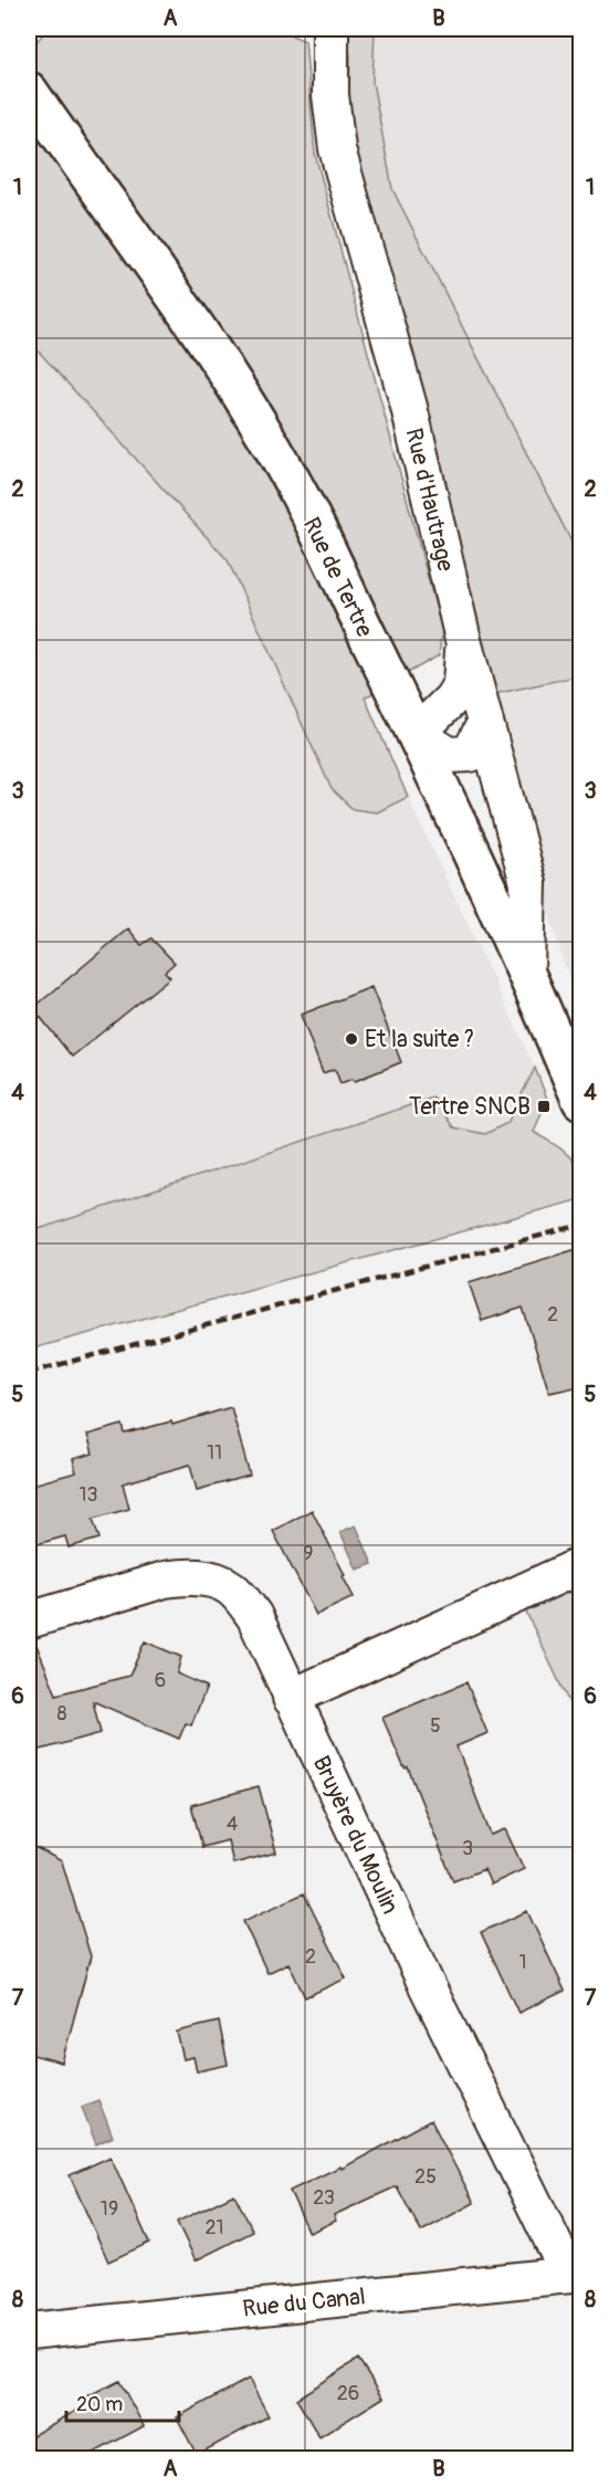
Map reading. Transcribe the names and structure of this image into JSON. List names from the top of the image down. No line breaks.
{"streets":{"street":["Rue d'Hautrage","Rue de Tertre","Bruyère du Moulin","Rue du Canal"]},"crossings":[["Rue d'Hautrage","Rue de Tertre"],["Bruyère du Moulin","Rue du Canal"]],"places":{"other":["Et la suite ?"],"transit":["Tertre SNCB"]},"house_numbers":["2","11","13","9","6","8","5","4","3","2","1","25","23","19","21","26"],"scale_bar":"20 m","grid":{"columns":["A","B"],"rows":["1","2","3","4","5","6","7","8"]}}
